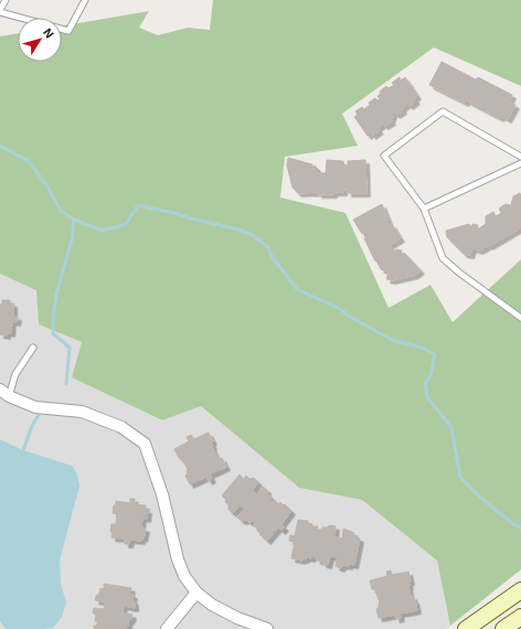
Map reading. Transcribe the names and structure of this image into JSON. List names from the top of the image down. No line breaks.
{"north":"top right"}
